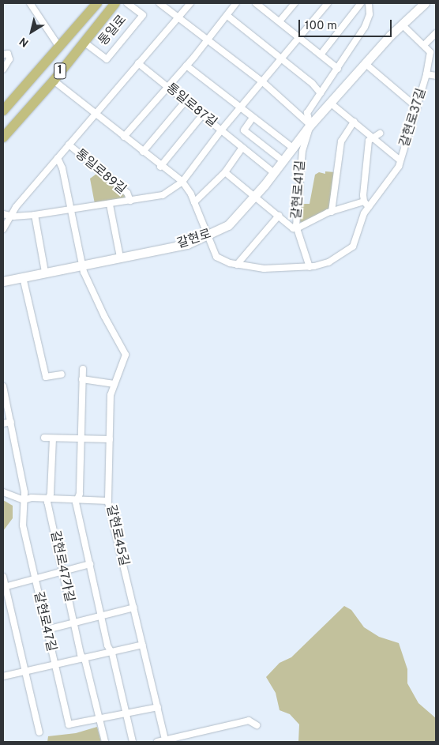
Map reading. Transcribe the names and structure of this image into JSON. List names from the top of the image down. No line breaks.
{"streets":{"main road":["통일로","1","갈현로"],"street":["통일로87길","갈현로37길","통일로89길","갈현로41길","갈현로45길","갈현로47가길","갈현로47길"]},"crossings":[["통일로87길","통일로89길"],["갈현로37길","갈현로41길"],["갈현로37길","갈현로"],["갈현로41길","갈현로"],["갈현로","갈현로45길"],["갈현로47가길","갈현로47길"]],"scale_bar":"100 m","north":"bottom left"}
